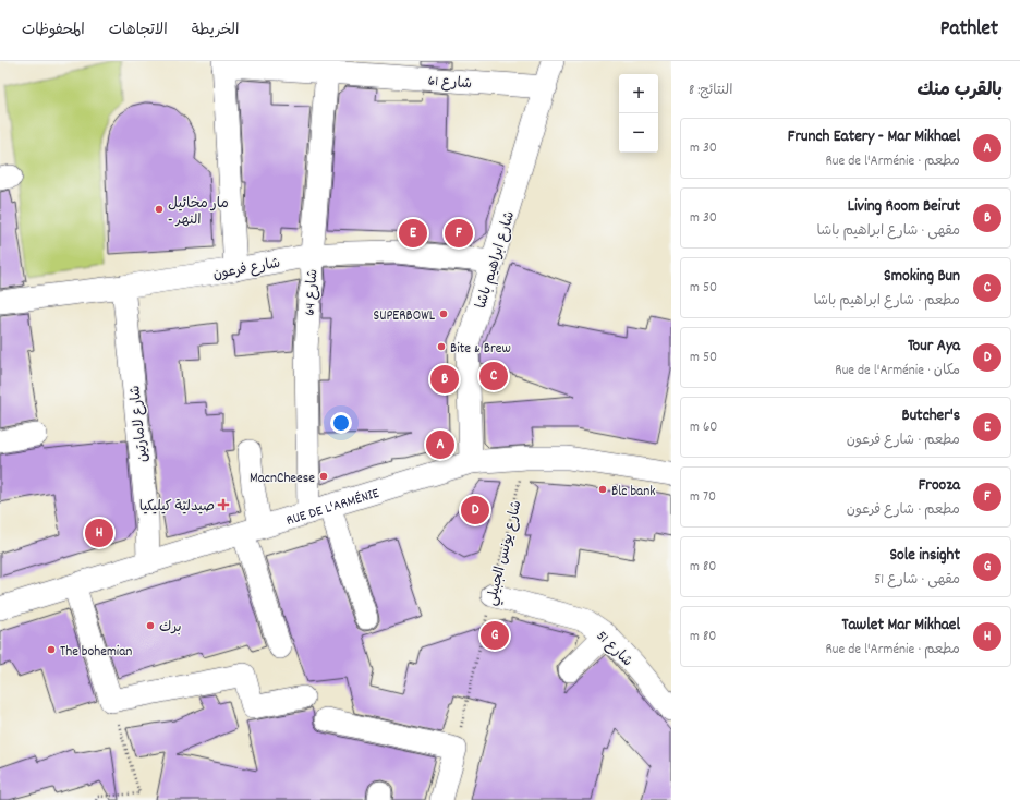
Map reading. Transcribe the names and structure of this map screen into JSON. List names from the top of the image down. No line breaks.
{"streets":{"street":["شارع 61","شارع ابراهيم باشا","شارع فرعون","شارع 64","شارع لامارتين","RUE DE L'ARMÉNIE","شارع 51"],"path":["شارع يونس الجبيلي"]},"crossings":[["شارع 61","شارع ابراهيم باشا"],["شارع 61","شارع 64"],["شارع ابراهيم باشا","شارع فرعون"],["شارع ابراهيم باشا","RUE DE L'ARMÉNIE"],["شارع فرعون","شارع 64"],["شارع فرعون","شارع لامارتين"],["شارع 64","RUE DE L'ARMÉNIE"],["شارع لامارتين","RUE DE L'ARMÉNIE"],["RUE DE L'ARMÉNIE","شارع يونس الجبيلي"],["شارع يونس الجبيلي","شارع 51"]],"places":{"other":["مار مخائيل - النهر","SUPERBOWL","Bite & Brew","MacnCheese","Blc bank","برك","The bohemian"],"health":["صيدليّة كيليكيا"]},"page":{"header":"Pathlet","nav":["الخريطة","الاتجاهات","المحفوظات"],"heading":["بالقرب منك","النتائج: 8"],"map_buttons":["+","−"],"list":[{"mark":"A","name":"Frunch Eatery - Mar Mikhael","note":"مطعم · Rue de l'Arménie","value":"30 m"},{"mark":"B","name":"Living Room Beirut","note":"مقهى · شارع ابراهيم باشا","value":"30 m"},{"mark":"C","name":"Smoking Bun","note":"مطعم · شارع ابراهيم باشا","value":"50 m"},{"mark":"D","name":"Tour Aya","note":"مكان · Rue de l'Arménie","value":"50 m"},{"mark":"E","name":"Butcher's","note":"مطعم · شارع فرعون","value":"60 m"},{"mark":"F","name":"Frooza","note":"مطعم · شارع فرعون","value":"70 m"},{"mark":"G","name":"Sole insight","note":"مقهى · شارع 51","value":"80 m"},{"mark":"H","name":"Tawlet Mar Mikhael","note":"مطعم · Rue de l'Arménie","value":"80 m"}],"pins":["E","F","C","B","A","D","H","G"]}}
